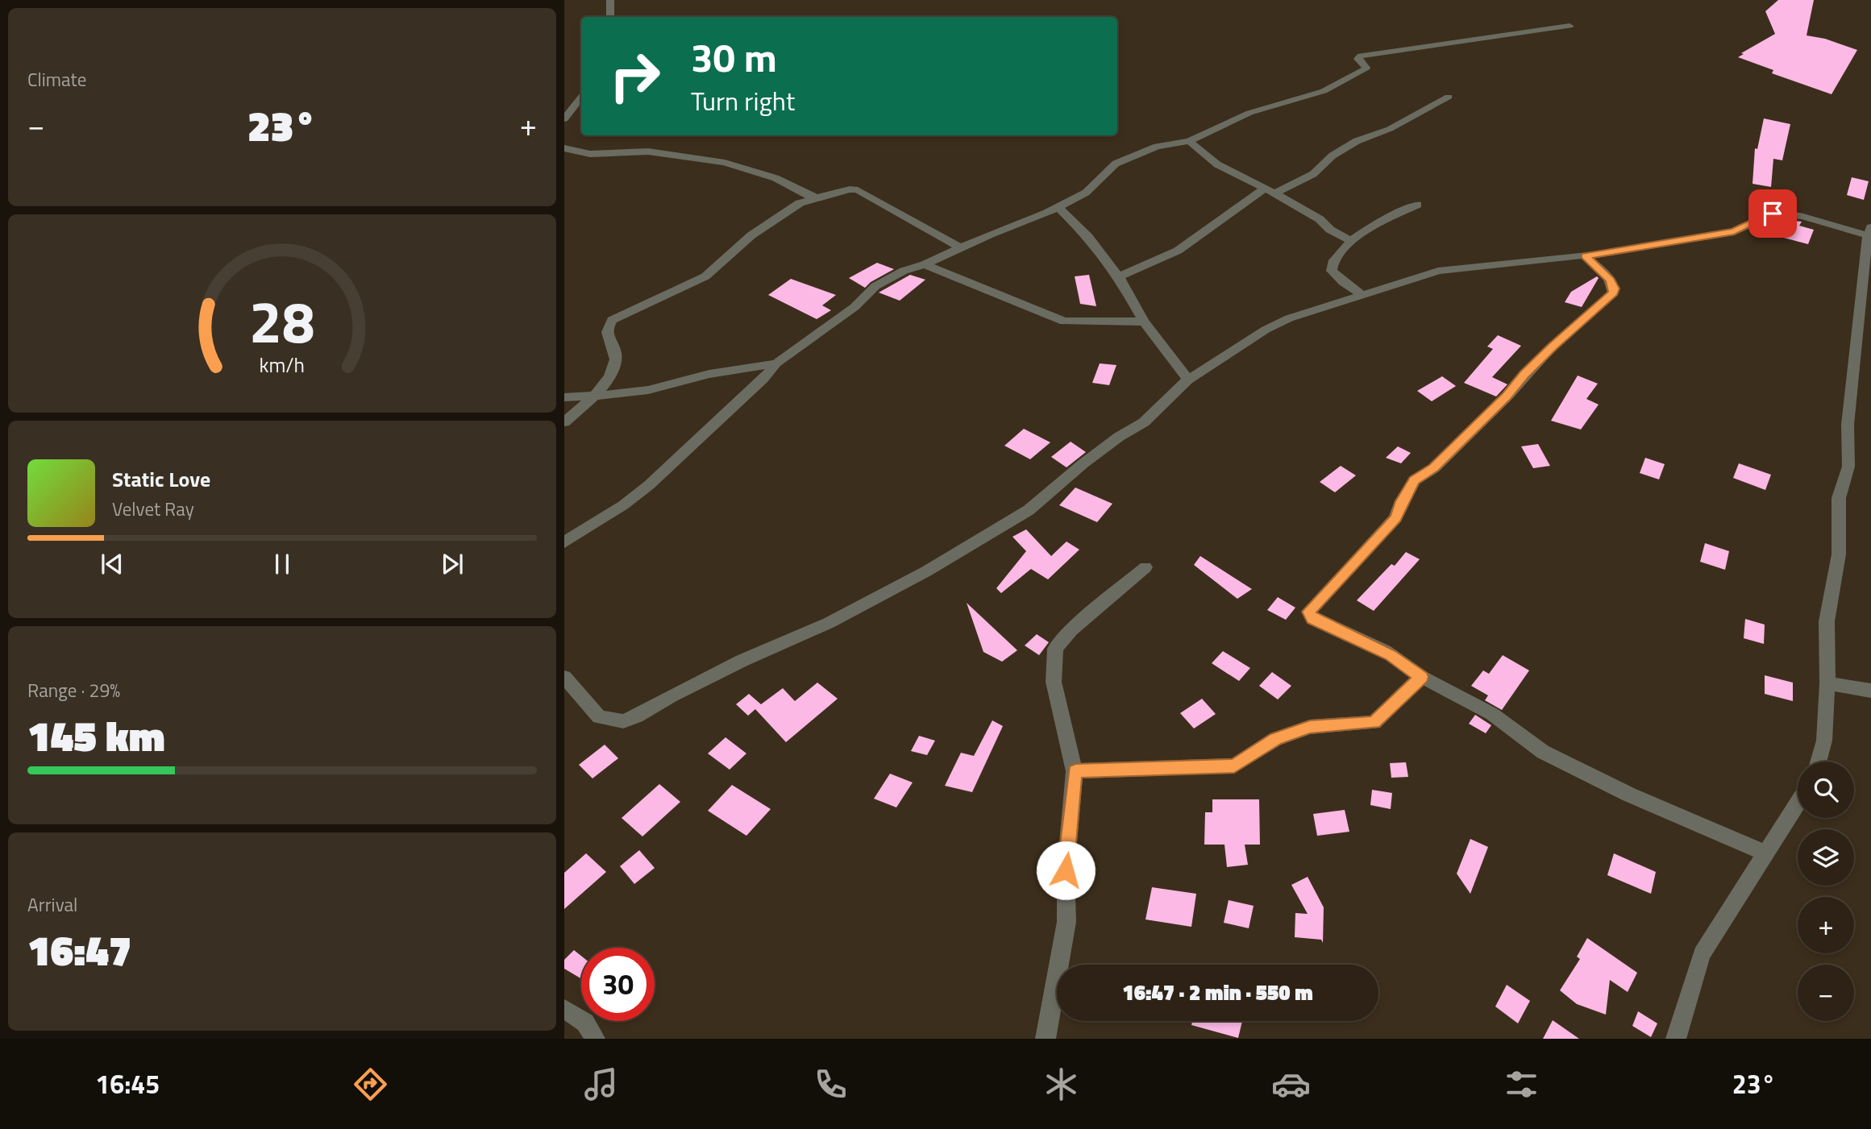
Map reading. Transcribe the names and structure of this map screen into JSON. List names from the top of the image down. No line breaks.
{"page":{"tile":["Climate",["Range · 29%","145 km"],["Arrival","16:47"]],"turn":["30 m","Turn right"],"heat":["−","23°","+"],"song":["Static Love","Velvet Ray"],"map_buttons":["+","−"],"limit":"30","trip":"16:47 · 2 min · 550 m","tabs":["16:45","23°"],"gauge":["28","km/h"]}}
